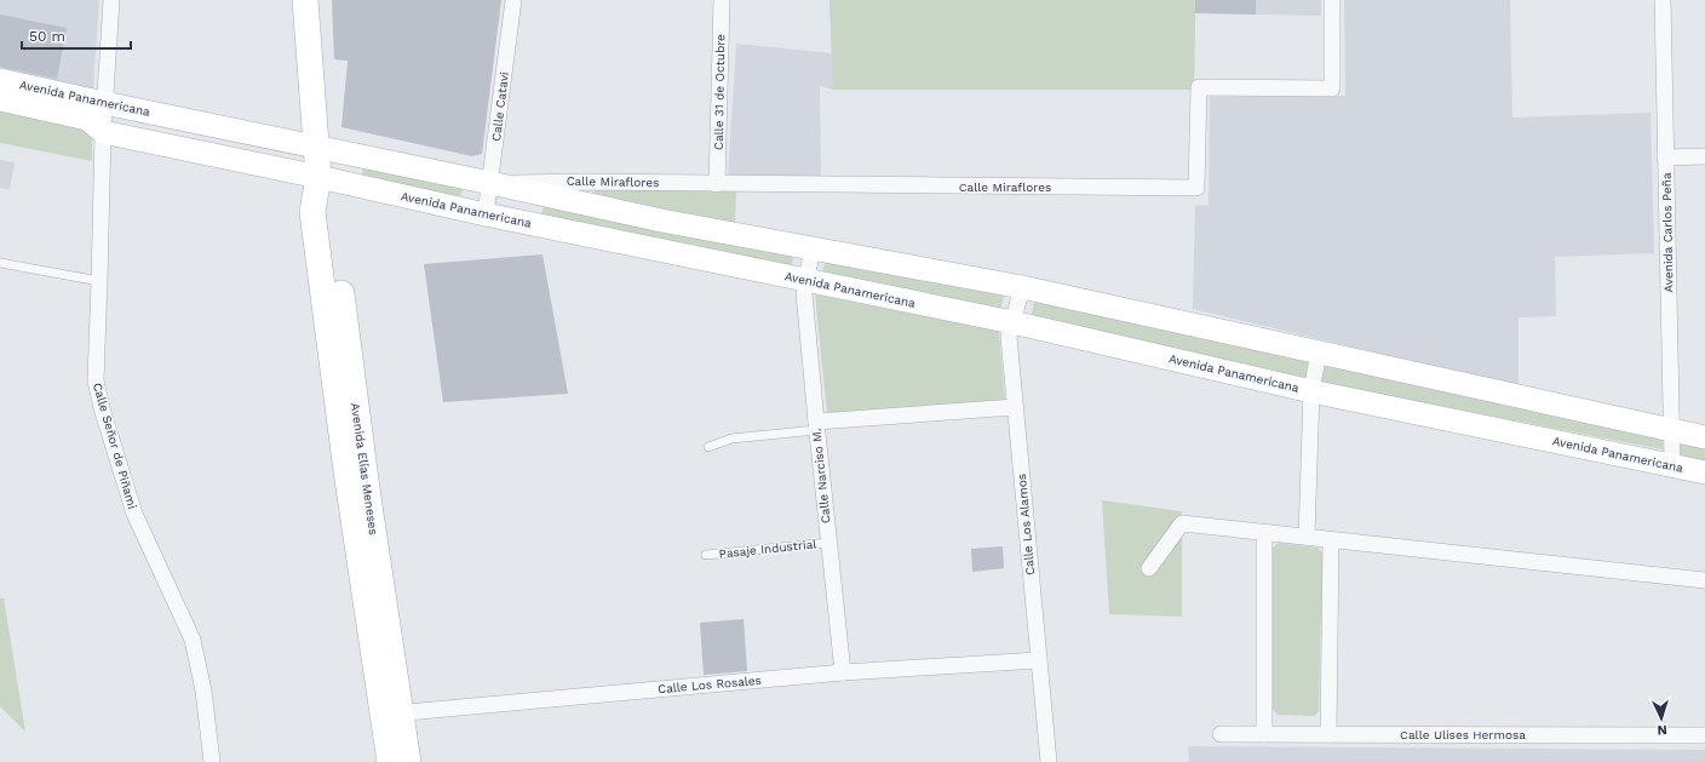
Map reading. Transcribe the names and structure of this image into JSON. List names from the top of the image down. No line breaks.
{"streets":{"main road":["Avenida Panamericana","Avenida Elías Meneses"],"street":["Calle 31 de Octubre","Calle Catavi","Calle Miraflores","Avenida Carlos Peña","Calle Señor de Piñami","Calle Narciso M.","Calle Los Alamos","Calle Los Rosales","Calle Ulises Hermosa"],"lane":["Pasaje Industrial"]},"crossings":[["Calle 31 de Octubre","Calle Miraflores"],["Avenida Panamericana","Calle Catavi"],["Avenida Panamericana","Calle Miraflores"],["Avenida Panamericana","Avenida Carlos Peña"],["Avenida Panamericana","Calle Señor de Piñami"],["Avenida Panamericana","Avenida Elías Meneses"],["Avenida Panamericana","Calle Narciso M."],["Avenida Panamericana","Calle Los Alamos"],["Calle Catavi","Calle Miraflores"],["Avenida Elías Meneses","Calle Los Rosales"],["Calle Narciso M.","Pasaje Industrial"],["Calle Narciso M.","Calle Los Rosales"],["Calle Los Alamos","Calle Los Rosales"]],"scale_bar":"50 m","north":"bottom"}
